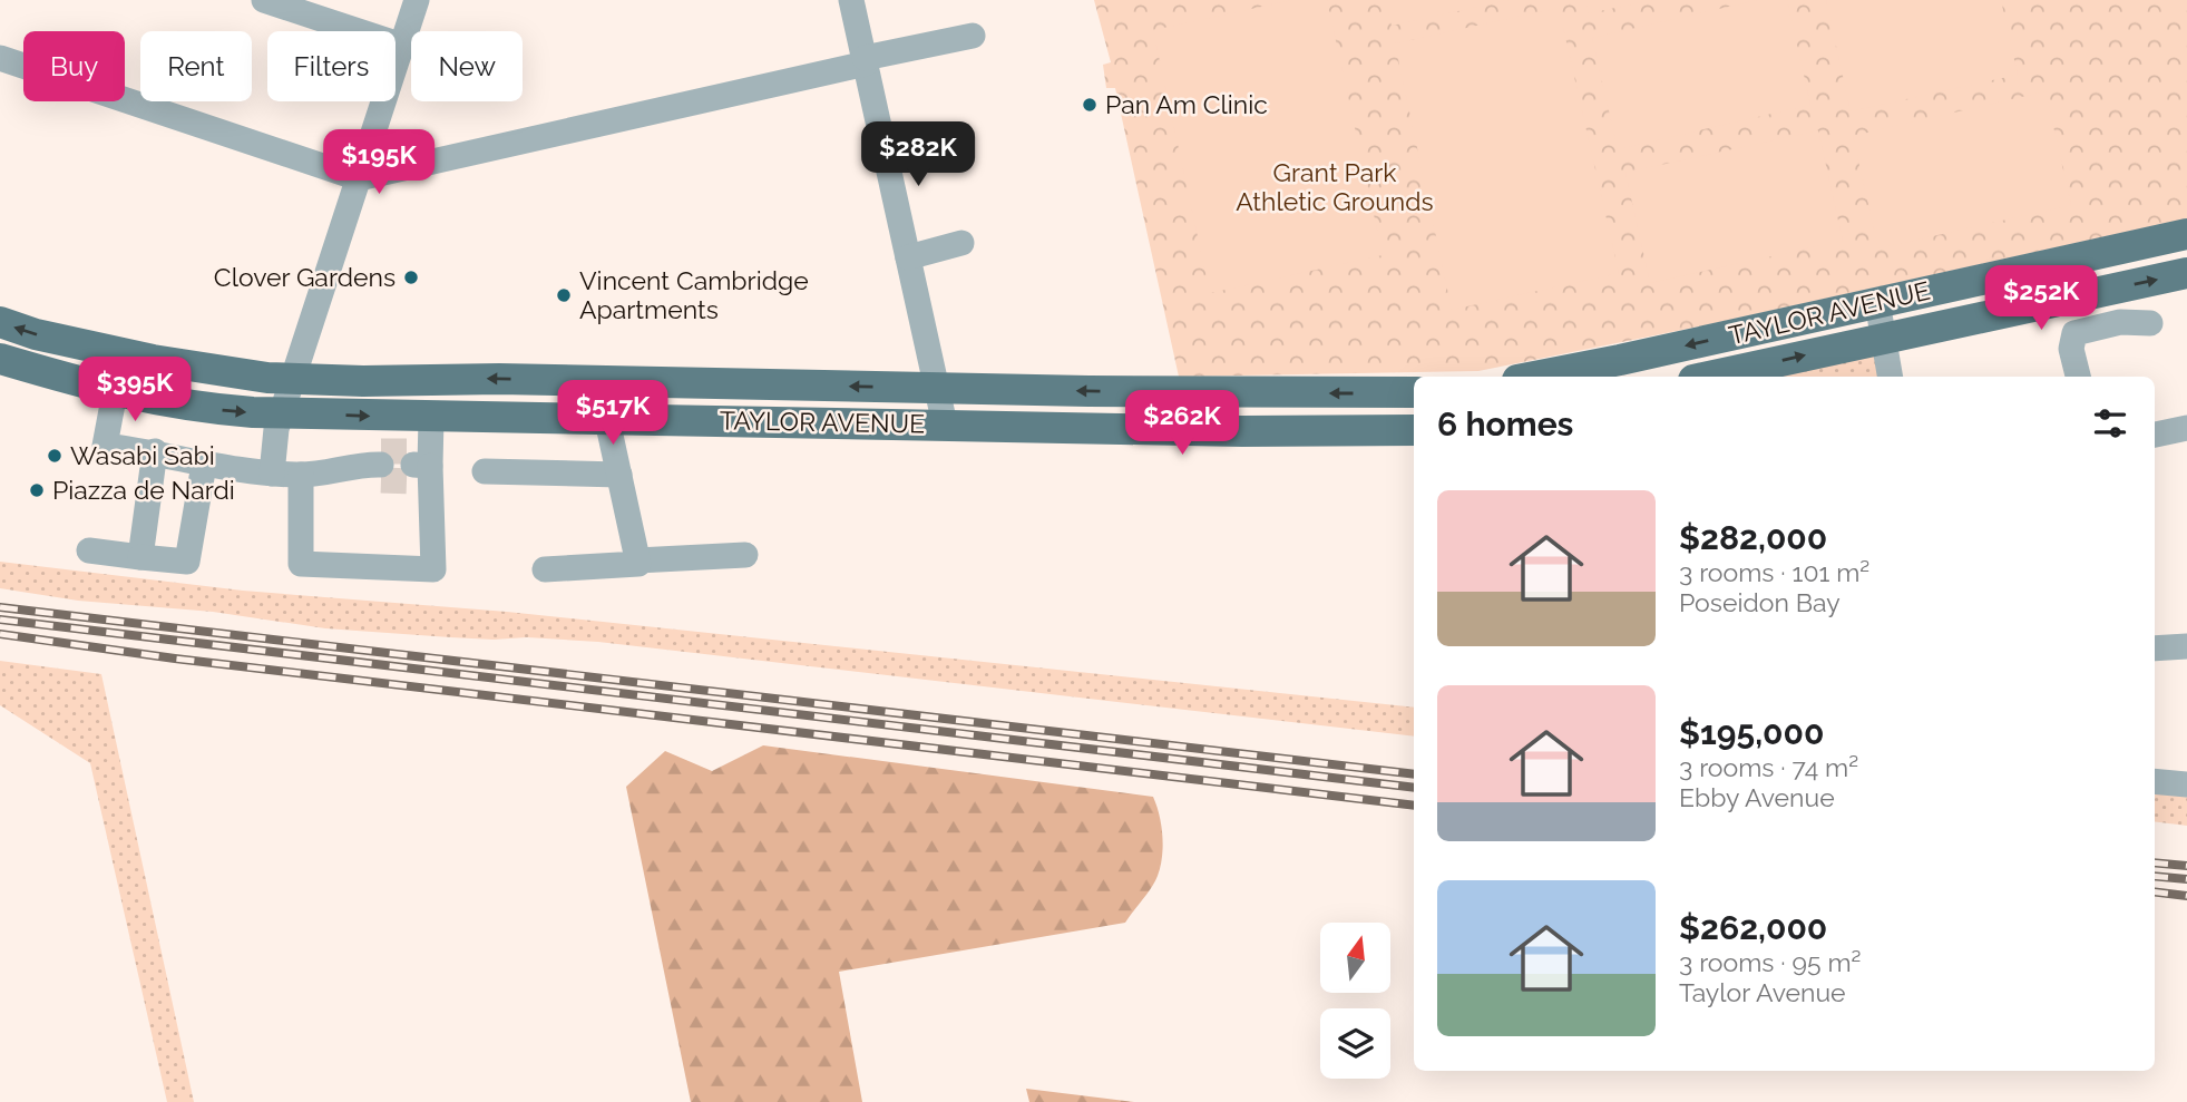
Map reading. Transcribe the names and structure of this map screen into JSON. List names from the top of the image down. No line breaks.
{"streets":{"main road":["TAYLOR AVENUE"]},"parks":["Grant Park Athletic Grounds"],"places":["Pan Am Clinic","Clover Gardens","Vincent Cambridge Apartments","Wasabi Sabi","Piazza de Nardi"],"north":"top","page":{"chip":["Buy","Rent","Filters","New"],"price":["$282K","$195K","$252K","$395K","$517K","$262K"],"heading":"6 homes","list":[{"name":"$282,000","note":"3 rooms · 101 m² · Poseidon Bay"},{"name":"$195,000","note":"3 rooms · 74 m² · Ebby Avenue"},{"name":"$262,000","note":"3 rooms · 95 m² · Taylor Avenue"}]}}
